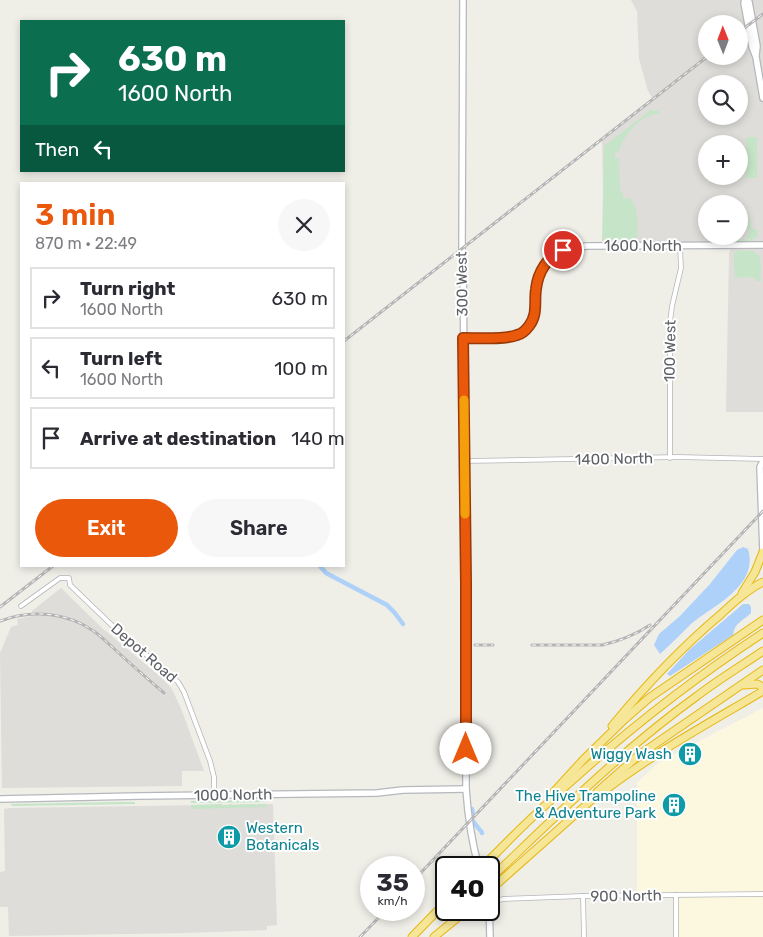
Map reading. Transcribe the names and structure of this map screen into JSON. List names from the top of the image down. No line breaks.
{"streets":{"street":["1600 North","300 West","100 West","1400 North","Depot Road","1000 North","900 North"]},"crossings":[["1600 North","300 West"],["1600 North","100 West"],["300 West","1400 North"],["300 West","1000 North"],["100 West","1400 North"],["Depot Road","1000 North"]],"places":{"building":["Wiggy Wash","The Hive Trampoline & Adventure Park","Western Botanicals"]},"north":"top","page":{"map_buttons":["+","−"],"turn":["630 m","1600 North"],"then":"Then","heading":["3 min","870 m · 22:49"],"list":[{"name":"Turn right","note":"1600 North","value":"630 m"},{"name":"Turn left","note":"1600 North","value":"100 m"},{"name":"Arrive at destination","value":"140 m"}],"buttons":["Exit","Share"],"speed":"35 km/h","limit":"40"}}
